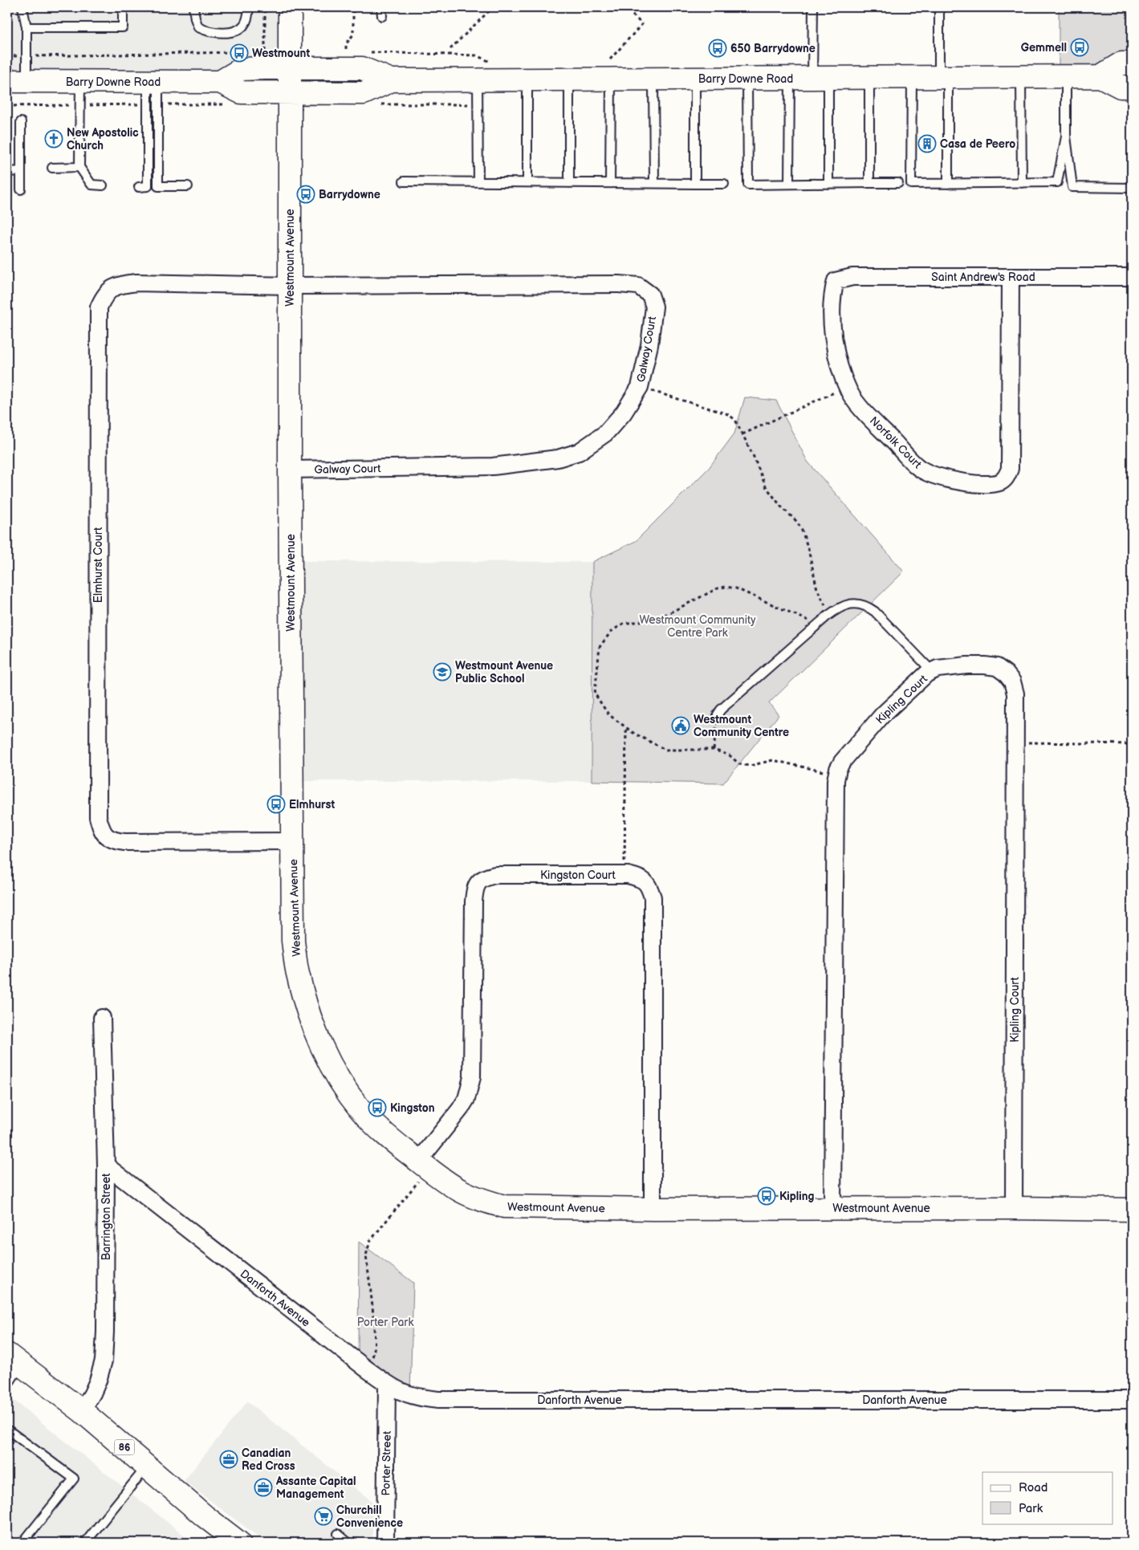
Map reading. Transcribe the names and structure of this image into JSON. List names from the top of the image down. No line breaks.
{"streets":{"street":["Barry Downe Road","Westmount Avenue","Saint Andrew's Road","Galway Court","Norfolk Court","Elmhurst Court","Kipling Court","Kingston Court","Barrington Street","Danforth Avenue","86","Porter Street"]},"crossings":[["Barry Downe Road","Westmount Avenue"],["Westmount Avenue","Galway Court"],["Westmount Avenue","Elmhurst Court"],["Westmount Avenue","Kipling Court"],["Westmount Avenue","Kingston Court"],["Saint Andrew's Road","Norfolk Court"],["Galway Court","Elmhurst Court"],["Barrington Street","Danforth Avenue"],["Barrington Street","86"],["Danforth Avenue","Porter Street"]],"parks":["Westmount Community Centre Park","Porter Park"],"places":{"bus stop":["Gemmell","650 Barrydowne","Westmount","Barrydowne","Elmhurst","Kingston","Kipling"],"church":["New Apostolic Church"],"building":["Casa de Peero"],"school or university":["Westmount Avenue Public School"],"public building":["Westmount Community Centre"],"office":["Canadian Red Cross","Assante Capital Management"],"supermarket":["Churchill Convenience"]},"legend":["Road","Park"]}
